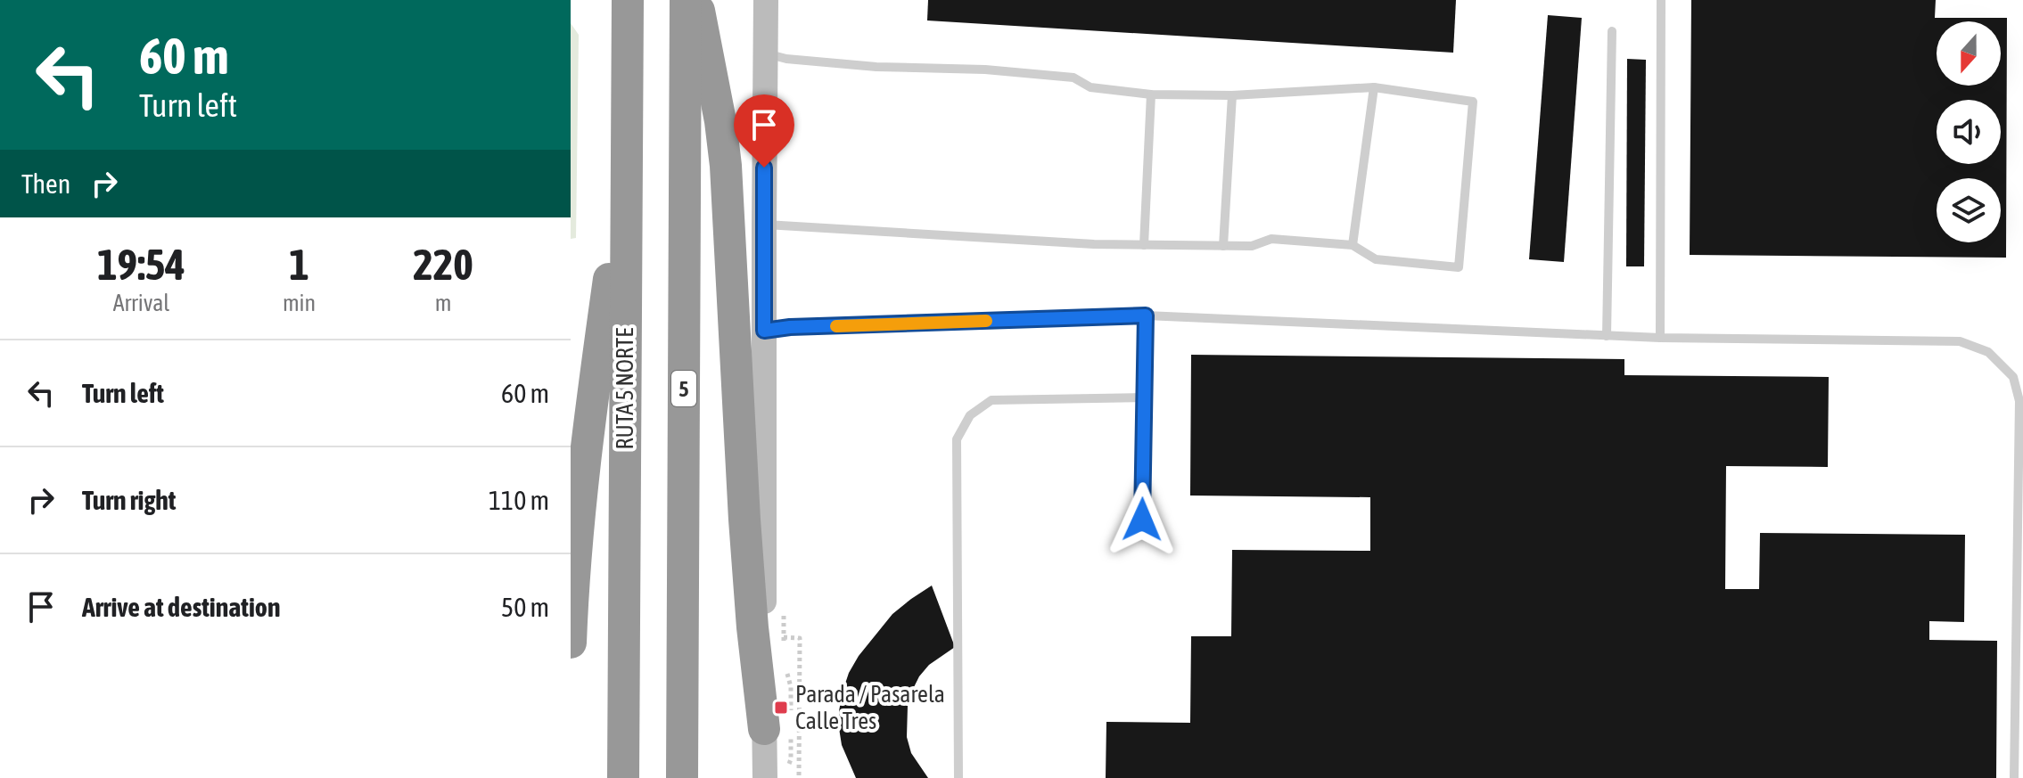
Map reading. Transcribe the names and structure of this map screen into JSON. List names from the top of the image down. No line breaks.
{"streets":{"highway":["RUTA 5 NORTE","5"]},"places":{"transit":["Parada / Pasarela Calle Tres"]},"north":"bottom","page":{"turn":["60 m","Turn left"],"then":"Then","eta":["19:54","Arrival","1","min","220","m"],"list":[{"name":"Turn left","value":"60 m"},{"name":"Turn right","value":"110 m"},{"name":"Arrive at destination","value":"50 m"}]}}
